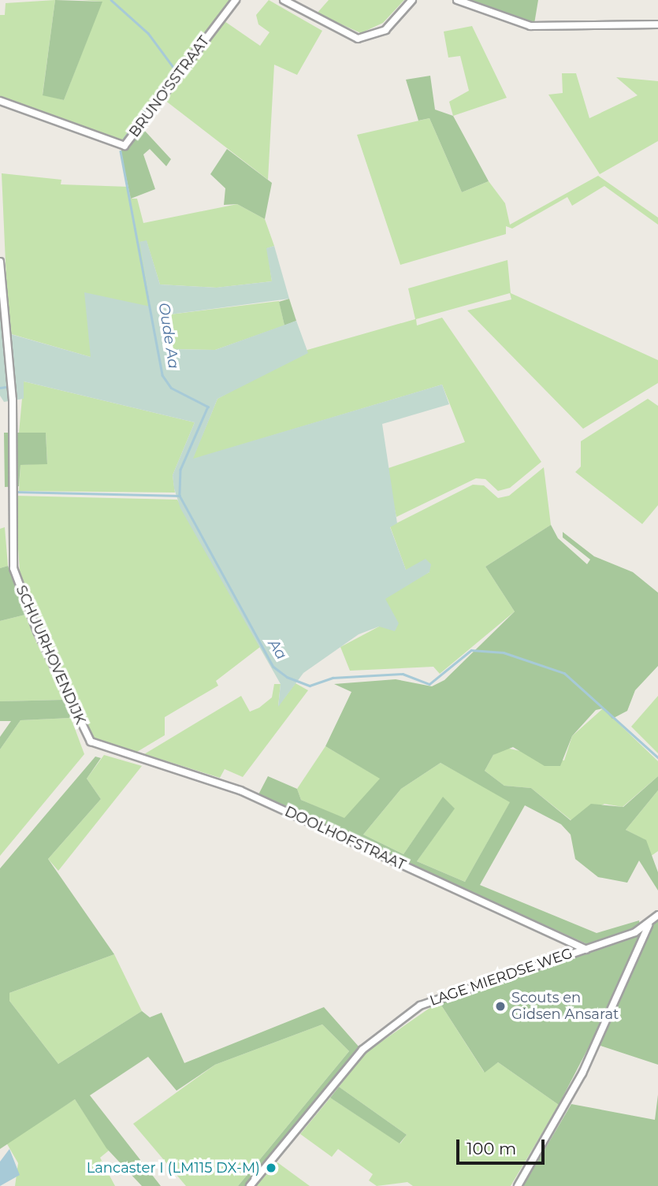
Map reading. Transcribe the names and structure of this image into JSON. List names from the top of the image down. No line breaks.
{"streets":{"street":["BRUNO'SSTRAAT","SCHUURHOVENDIJK","DOOLHOFSTRAAT","LAGE MIERDSE WEG"]},"crossings":[["SCHUURHOVENDIJK","DOOLHOFSTRAAT"],["DOOLHOFSTRAAT","LAGE MIERDSE WEG"]],"water":["Oude Aa","Aa"],"places":["Scouts en Gidsen Ansarat","Lancaster I (LM115 DX-M)"],"scale_bar":"100 m"}
